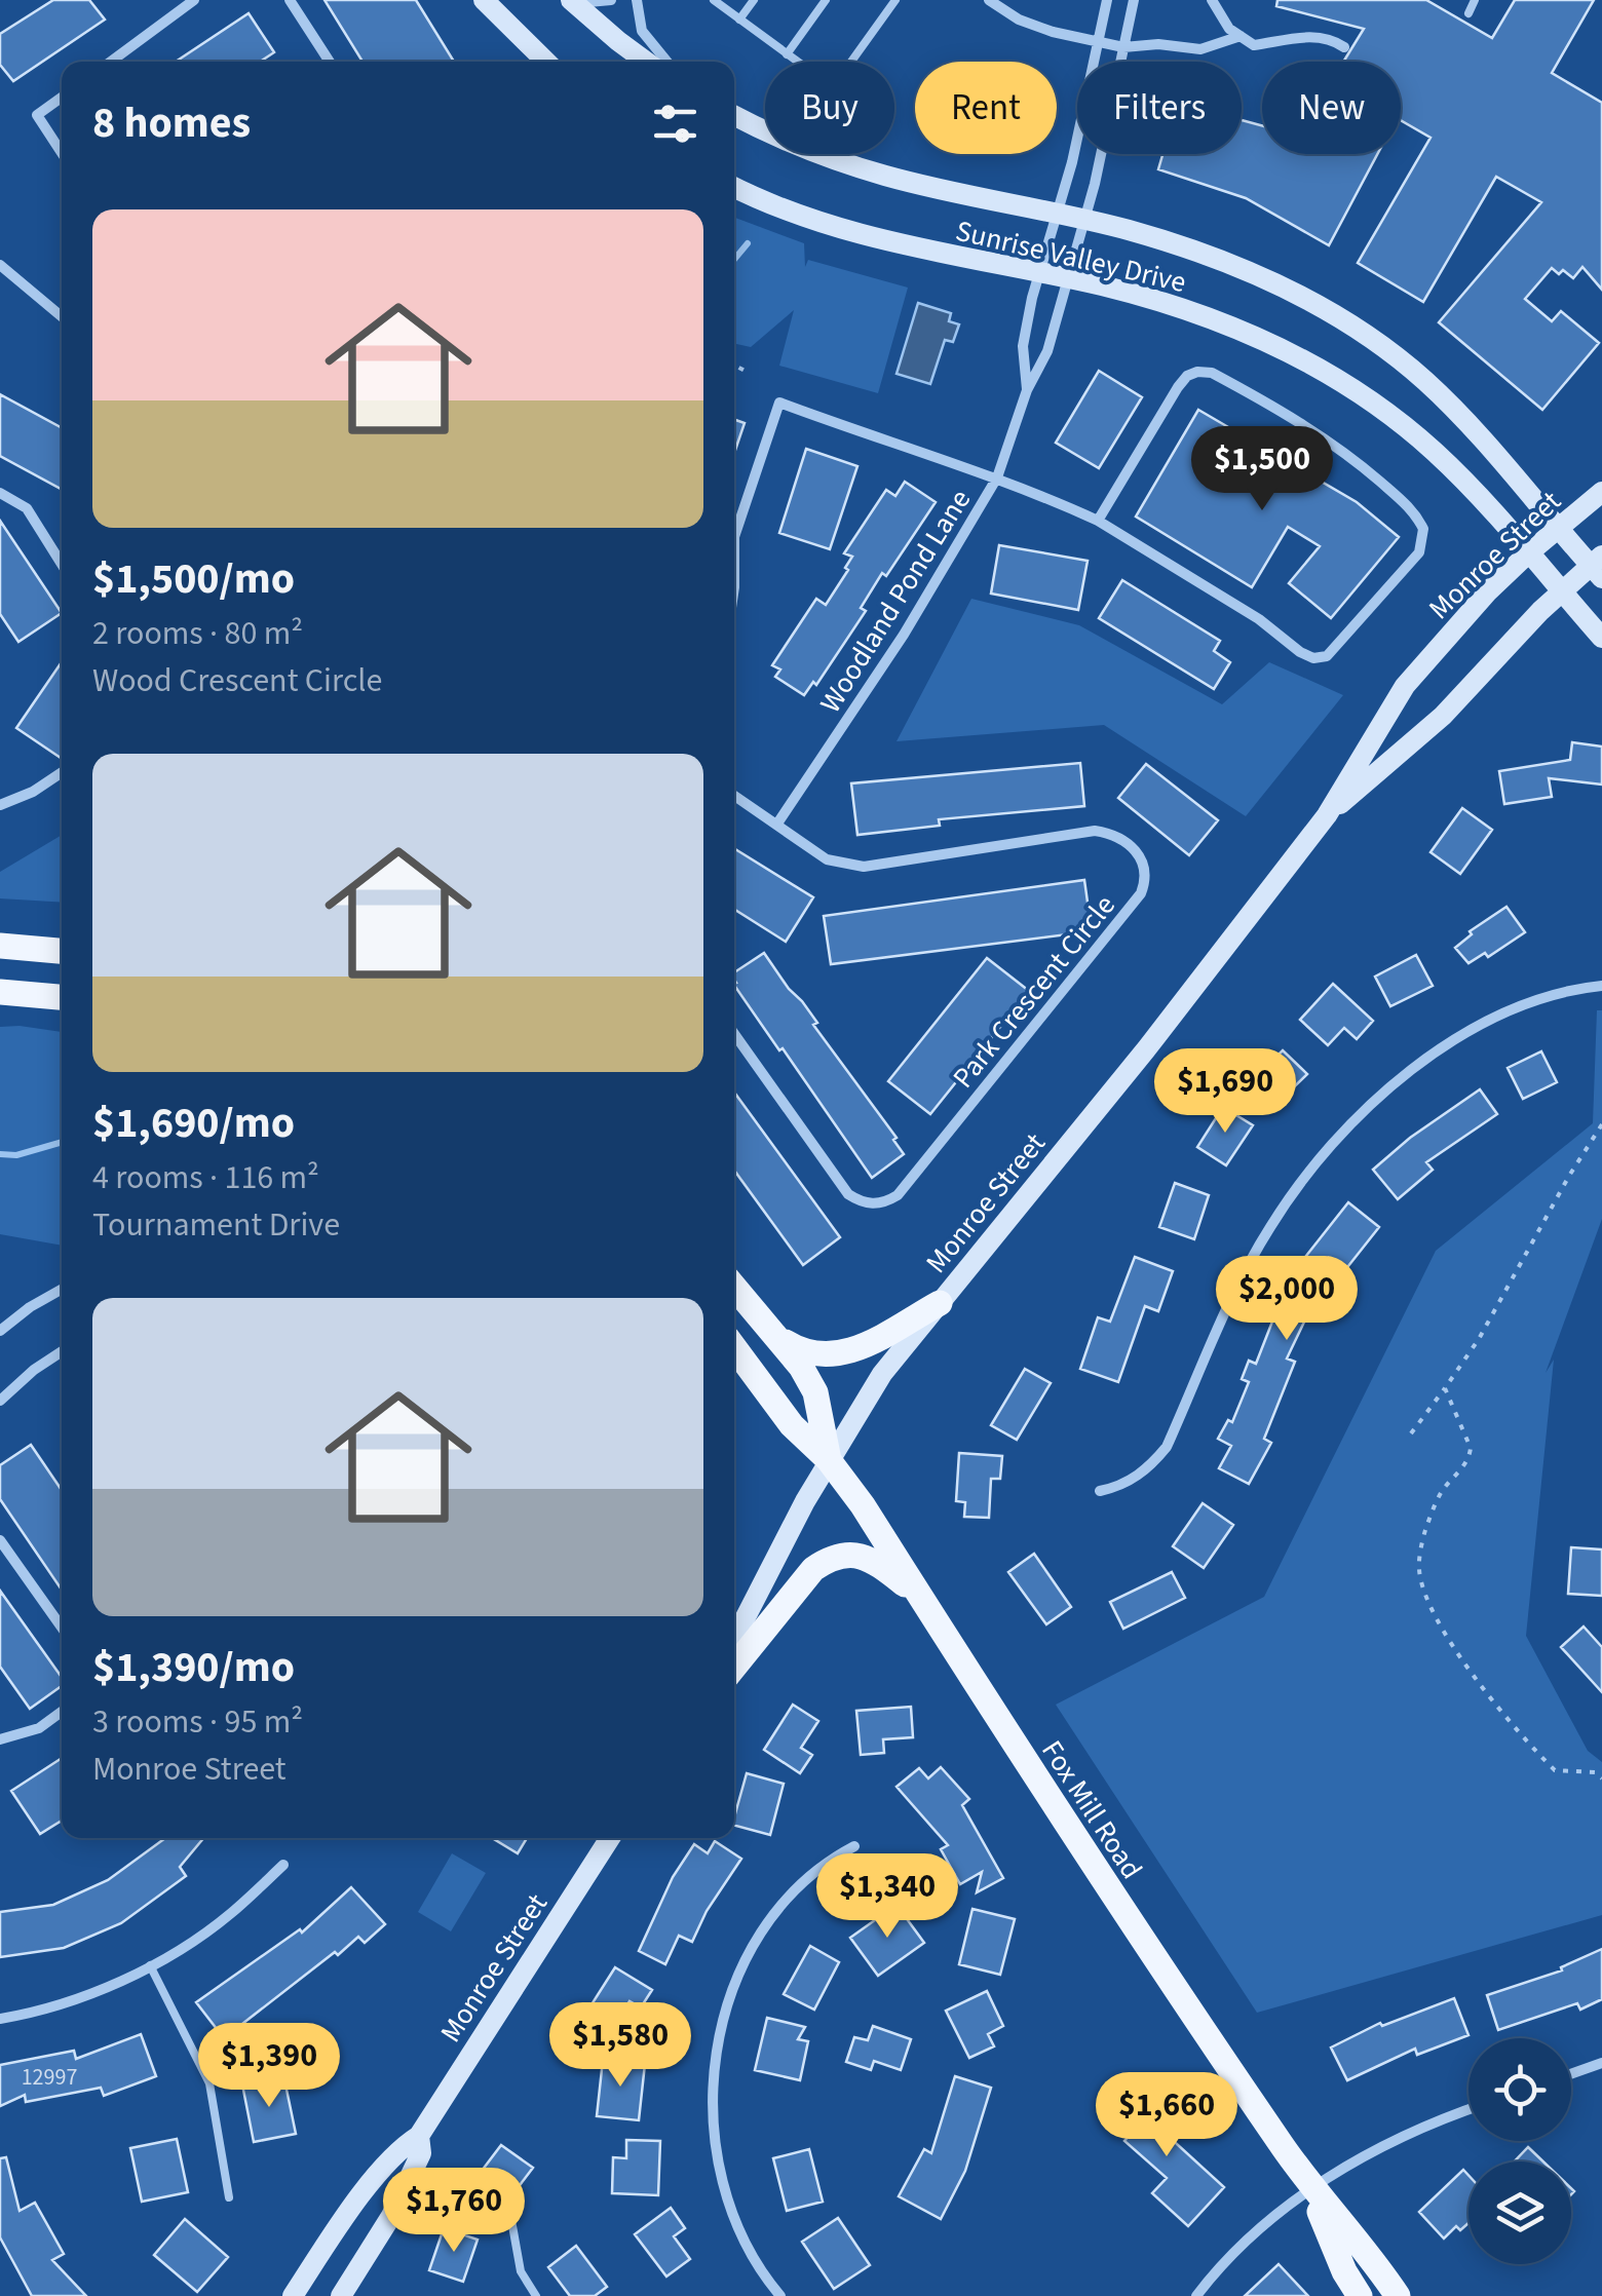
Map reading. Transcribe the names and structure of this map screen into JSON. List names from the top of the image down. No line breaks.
{"streets":{"main road":["Sunrise Valley Drive","Monroe Street","Fox Mill Road"],"street":["Woodland Pond Lane","Park Crescent Circle"]},"crossings":[["Sunrise Valley Drive","Monroe Street"],["Sunrise Valley Drive","Woodland Pond Lane"],["Monroe Street","Fox Mill Road"],["Woodland Pond Lane","Park Crescent Circle"]],"house_numbers":["12997"],"page":{"chip":["Buy","Rent","Filters","New"],"heading":"8 homes","list":[{"name":"$1,500/mo","note":"2 rooms · 80 m² · Wood Crescent Circle"},{"name":"$1,690/mo","note":"4 rooms · 116 m² · Tournament Drive"},{"name":"$1,390/mo","note":"3 rooms · 95 m² · Monroe Street"}],"price":["$1,500","$1,690","$2,000","$1,340","$1,580","$1,390","$1,660","$1,760"]}}
